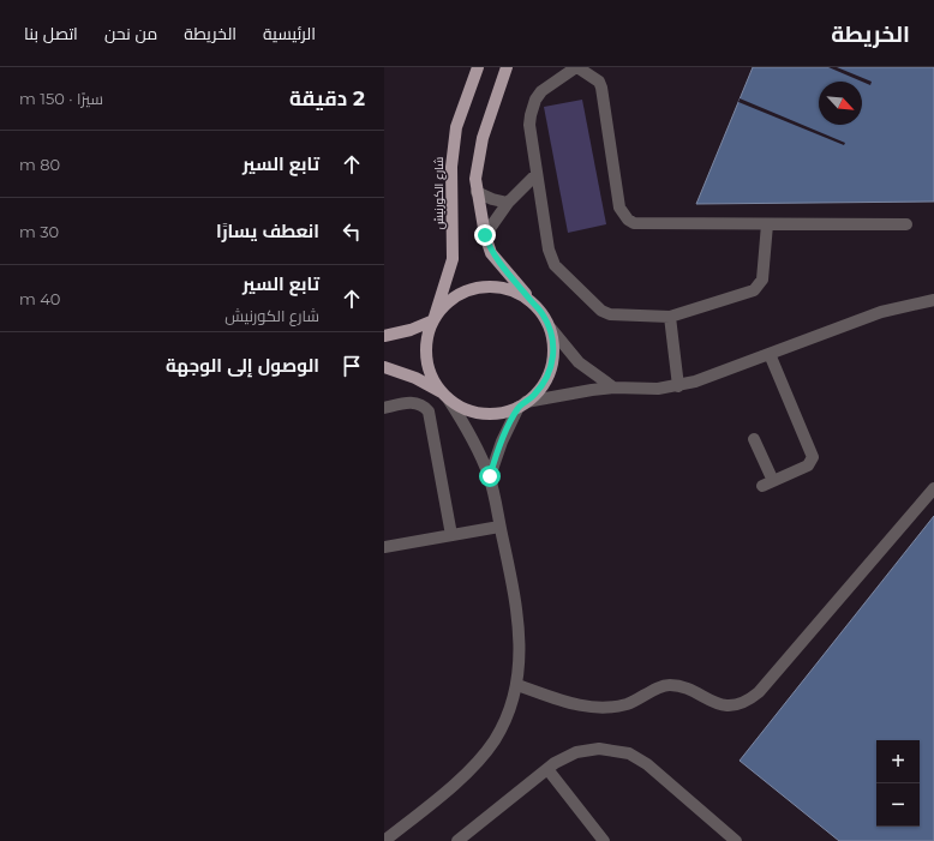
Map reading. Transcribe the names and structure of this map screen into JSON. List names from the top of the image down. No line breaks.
{"streets":{"main road":["شارع الكورنيش"]},"north":"bottom right","page":{"header":"الخريطة","nav":["الرئيسية","الخريطة","من نحن","اتصل بنا"],"heading":["2 دقيقة","سيرًا · 150 m"],"list":[["تابع السير","80 m"],["انعطف يسارًا","30 m"],["تابع السير","شارع الكورنيش","40 m"],"الوصول إلى الوجهة"],"map_buttons":["+","−"]}}
